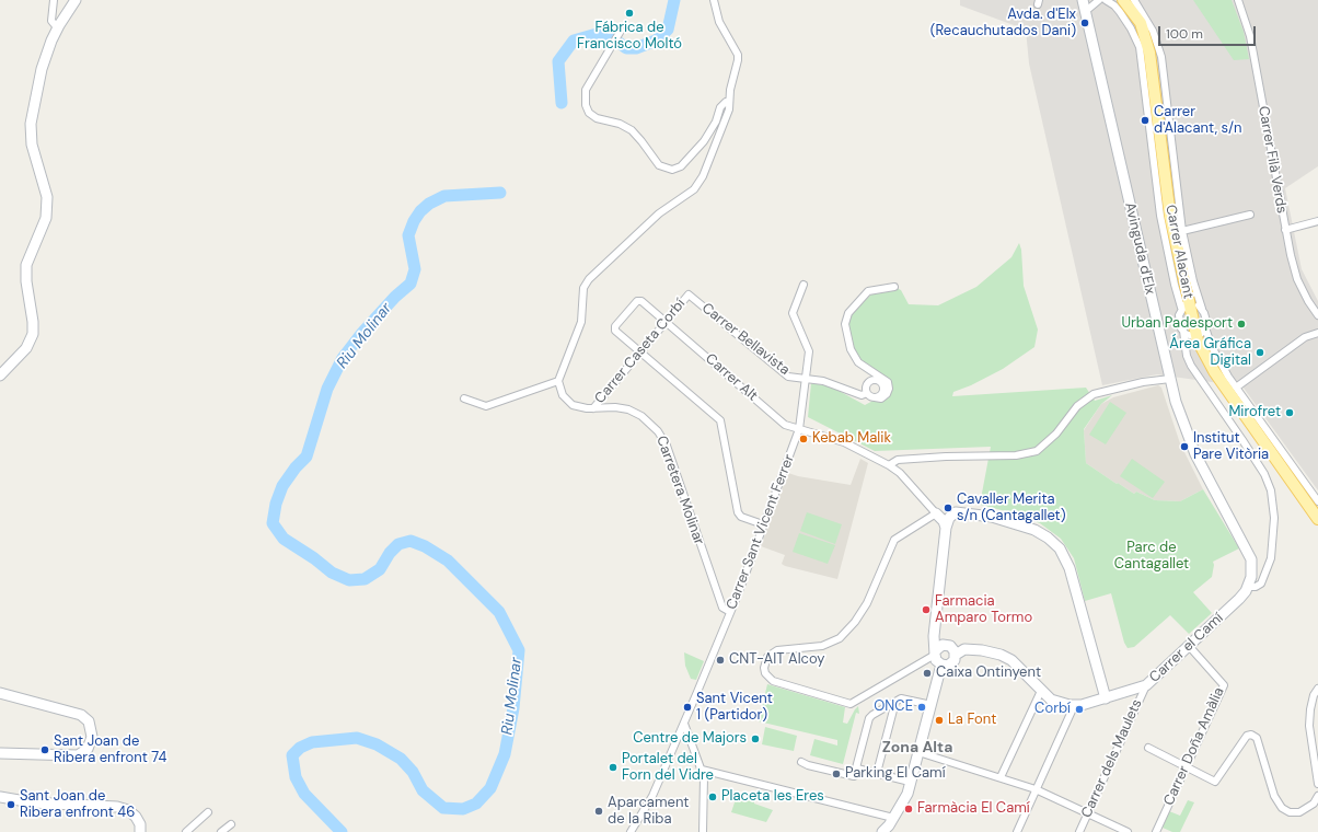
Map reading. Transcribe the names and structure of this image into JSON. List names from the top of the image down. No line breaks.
{"streets":{"main road":["Carrer Alacant"],"street":["Carrer Filà Verds","Avinguda d'Elx","Carrer Bellavista","Carrer Caseta Corbí","Carrer Alt","Carretera Molinar","Carrer Sant Vicent Ferrer","Carrer el Camí","Carrer Doña Amàlia","Carrer dels Maulets"]},"crossings":[["Avinguda d'Elx","Carrer el Camí"],["Carrer Bellavista","Carrer Caseta Corbí"],["Carrer Bellavista","Carrer Sant Vicent Ferrer"],["Carrer Caseta Corbí","Carrer Alt"],["Carrer Caseta Corbí","Carretera Molinar"],["Carrer Alt","Carrer Sant Vicent Ferrer"],["Carretera Molinar","Carrer Sant Vicent Ferrer"],["Carrer el Camí","Carrer Doña Amàlia"],["Carrer el Camí","Carrer dels Maulets"]],"districts":["Zona Alta"],"water":["Riu Molinar"],"parks":["Parc de Cantagallet"],"places":["Fábrica de Francisco Moltó","Avda. d'Elx (Recauchutados Dani)","Carrer d'Alacant, s/n","Urban Padesport","Área Gráfica Digital","Mirofret","Kebab Malik","Institut Pare Vitòria","Cavaller Merita s/n (Cantagallet)","Farmacia Amparo Tormo","CNT-AIT Alcoy","Caixa Ontinyent","Sant Vicent 1 (Partidor)","ONCE","Corbí","La Font","Centre de Majors","Sant Joan de Ribera enfront 74","Portalet del Forn del Vidre","Parking El Camí","Placeta les Eres","Sant Joan de Ribera enfront 46","Farmàcia El Camí","Aparcament de la Riba"],"scale_bar":"100 m"}
